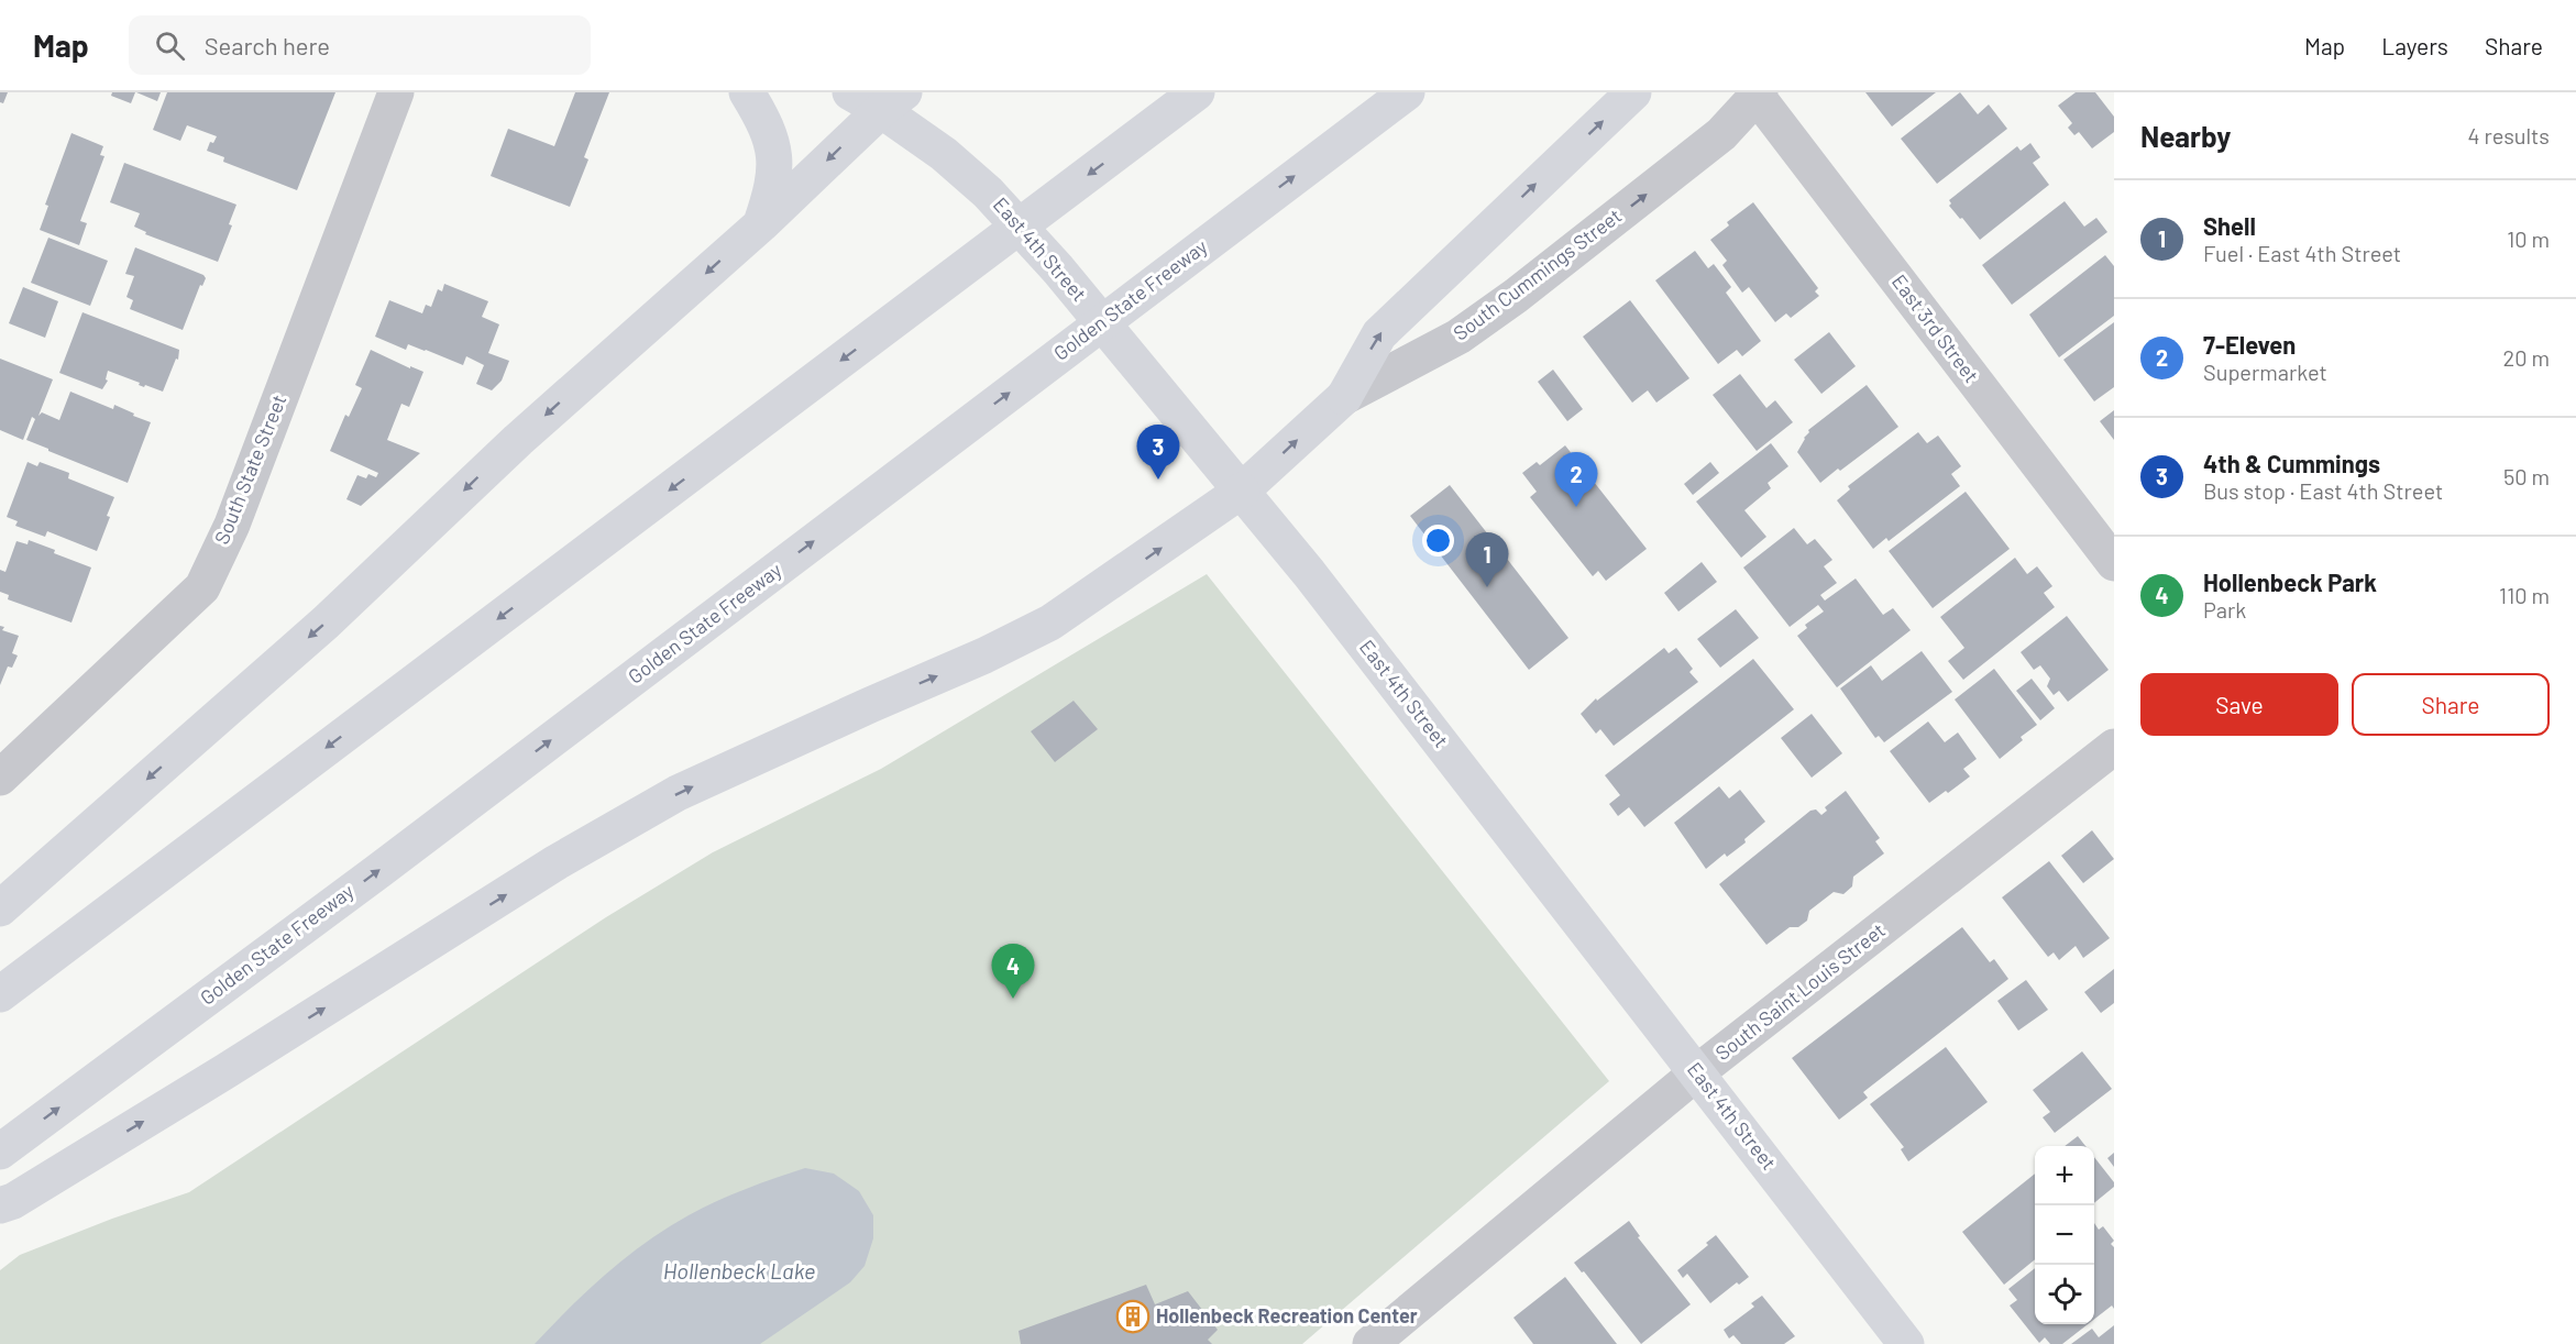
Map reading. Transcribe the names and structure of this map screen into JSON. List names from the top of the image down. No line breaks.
{"streets":{"main road":["East 4th Street","South Cummings Street","Golden State Freeway"],"street":["East 3rd Street","South State Street","South Saint Louis Street"]},"crossings":[["East 4th Street","South Cummings Street"],["East 4th Street","South Saint Louis Street"],["South Cummings Street","East 3rd Street"]],"one_way":["South Cummings Street"],"water":["Hollenbeck Lake"],"places":{"building":["Hollenbeck Recreation Center"]},"page":{"header":"Map","search":"Search here","nav":["Map","Layers","Share"],"heading":["Nearby","4 results"],"list":[{"mark":"1","name":"Shell","note":"Fuel · East 4th Street","value":"10 m"},{"mark":"2","name":"7-Eleven","note":"Supermarket","value":"20 m"},{"mark":"3","name":"4th & Cummings","note":"Bus stop · East 4th Street","value":"50 m"},{"mark":"4","name":"Hollenbeck Park","note":"Park","value":"110 m"}],"pins":["3","2","1","4"],"buttons":["Save","Share"],"map_buttons":["+","−"]}}
